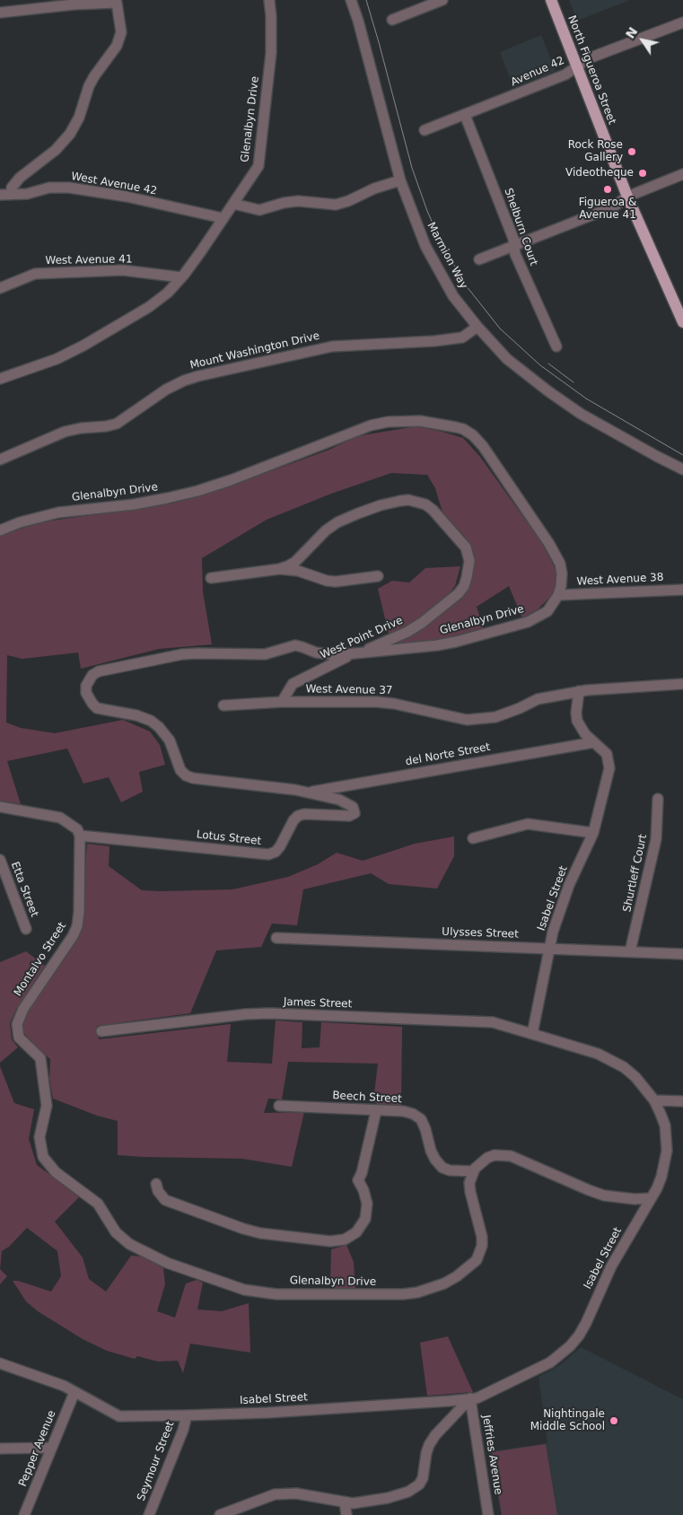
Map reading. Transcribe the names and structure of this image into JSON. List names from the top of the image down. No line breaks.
{"streets":{"main road":["North Figueroa Street"],"street":["Avenue 42","Glenalbyn Drive","West Avenue 42","Shelburn Court","Marmion Way","West Avenue 41","Mount Washington Drive","West Avenue 38","West Point Drive","West Avenue 37","del Norte Street","Lotus Street","Shurtleff Court","Etta Street","Isabel Street","Ulysses Street","Montalvo Street","James Street","Beech Street","Pepper Avenue","Jeffries Avenue","Seymour Street"]},"crossings":[["North Figueroa Street","Avenue 42"],["Avenue 42","Shelburn Court"],["Glenalbyn Drive","West Avenue 42"],["Glenalbyn Drive","West Avenue 41"],["Glenalbyn Drive","West Avenue 38"],["Glenalbyn Drive","West Point Drive"],["Glenalbyn Drive","del Norte Street"],["Glenalbyn Drive","Lotus Street"],["Glenalbyn Drive","Montalvo Street"],["Glenalbyn Drive","Beech Street"],["Marmion Way","Mount Washington Drive"],["West Point Drive","West Avenue 37"],["West Avenue 37","Isabel Street"],["del Norte Street","Isabel Street"],["Lotus Street","Montalvo Street"],["Shurtleff Court","Ulysses Street"],["Isabel Street","Ulysses Street"],["Isabel Street","James Street"],["Isabel Street","Pepper Avenue"],["Isabel Street","Jeffries Avenue"],["Isabel Street","Seymour Street"]],"places":["Rock Rose Gallery","Videotheque","Figueroa & Avenue 41","Nightingale Middle School"],"north":"top left"}
